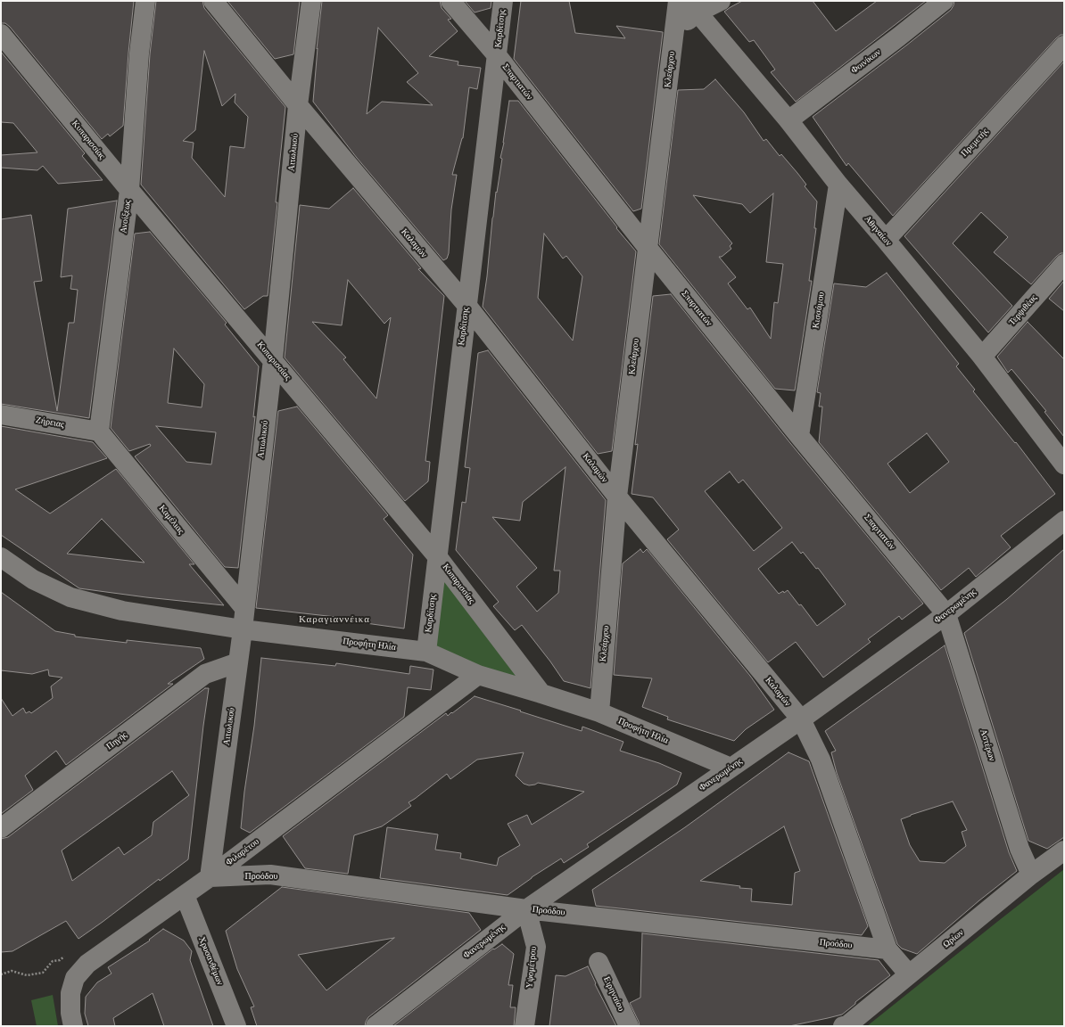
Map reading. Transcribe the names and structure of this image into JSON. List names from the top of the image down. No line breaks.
{"streets":{"street":["Καρδίτσης","Φοινίκων","Κλεάρχου","Σπαρτιατών","Κυπαρισσίας","Πρεμετής","Αιτωλικού","Ανοίξεως","Αθηναίων","Καλαμών","Κισσάμου","Τερψιθέας","Ζήρειας","Καμέλιας","Φανερωμένης","Προφήτη Ηλία","Πηγής","Αστέρων","Φιλαρέτου","Προόδου","Ωρίων","Χρυσανθέμων","Υψομέτρου","Ειρηναίου"]},"crossings":[["Καρδίτσης","Σπαρτιατών"],["Καρδίτσης","Κυπαρισσίας"],["Καρδίτσης","Καλαμών"],["Καρδίτσης","Προφήτη Ηλία"],["Φοινίκων","Αθηναίων"],["Κλεάρχου","Σπαρτιατών"],["Κλεάρχου","Καλαμών"],["Κλεάρχου","Προφήτη Ηλία"],["Σπαρτιατών","Κισσάμου"],["Σπαρτιατών","Φανερωμένης"],["Σπαρτιατών","Αστέρων"],["Κυπαρισσίας","Αιτωλικού"],["Κυπαρισσίας","Ανοίξεως"],["Κυπαρισσίας","Προφήτη Ηλία"],["Πρεμετής","Αθηναίων"],["Αιτωλικού","Καλαμών"],["Αιτωλικού","Καμέλιας"],["Αιτωλικού","Προφήτη Ηλία"],["Αιτωλικού","Πηγής"],["Αιτωλικού","Φιλαρέτου"],["Αιτωλικού","Προόδου"],["Ανοίξεως","Ζήρειας"],["Ανοίξεως","Καμέλιας"],["Αθηναίων","Κισσάμου"],["Αθηναίων","Τερψιθέας"],["Καλαμών","Φανερωμένης"],["Καλαμών","Προόδου"],["Καλαμών","Ωρίων"],["Ζήρειας","Καμέλιας"],["Φανερωμένης","Προφήτη Ηλία"],["Φανερωμένης","Αστέρων"],["Φανερωμένης","Προόδου"],["Φανερωμένης","Υψομέτρου"],["Προφήτη Ηλία","Φιλαρέτου"],["Αστέρων","Ωρίων"],["Φιλαρέτου","Προόδου"],["Φιλαρέτου","Χρυσανθέμων"],["Προόδου","Υψομέτρου"]],"districts":["Καραγιαννέικα"]}
